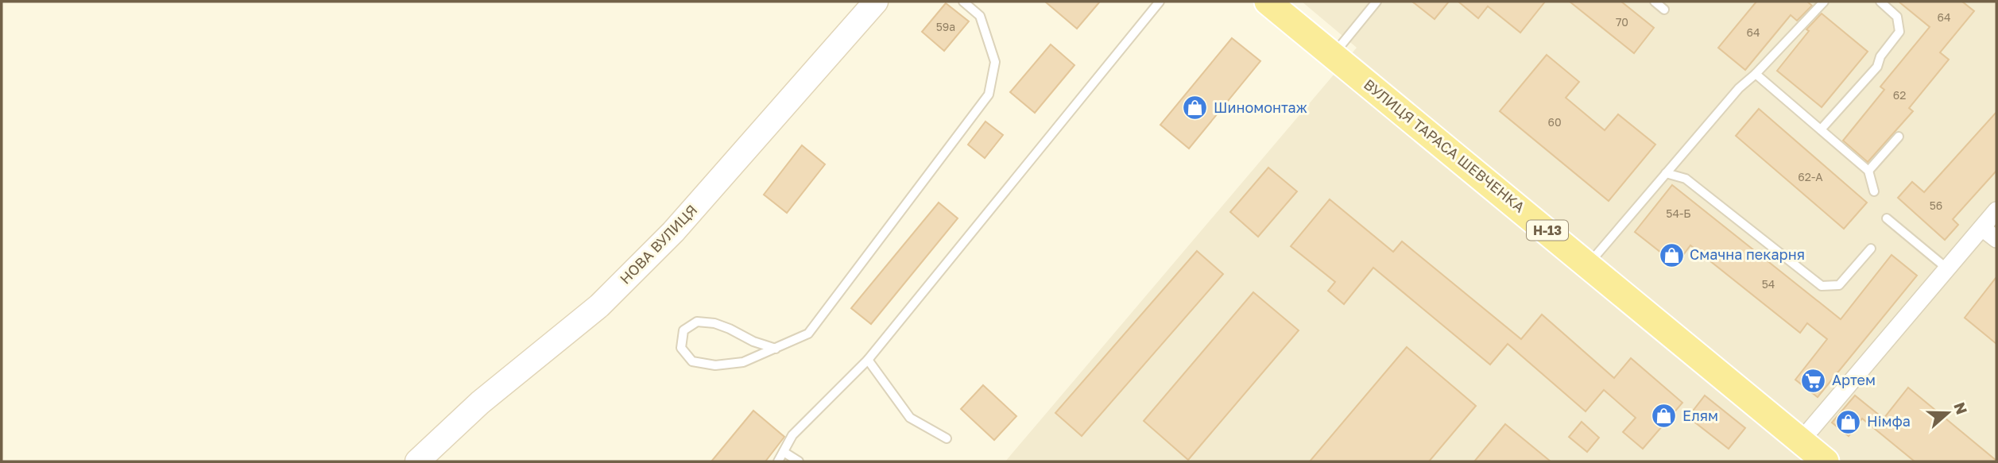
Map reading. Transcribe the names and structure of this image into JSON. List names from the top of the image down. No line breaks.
{"streets":{"main road":["ВУЛИЦЯ ТАРАСА ШЕВЧЕНКА","Н-13"],"street":["НОВА ВУЛИЦЯ"]},"places":{"shop":["Шиномонтаж","Смачна пекарня","Елям","Німфа"],"supermarket":["Артем"]},"house_numbers":["64","70","59а","64","62","60","62-А","56","54-Б","54"],"north":"right"}
